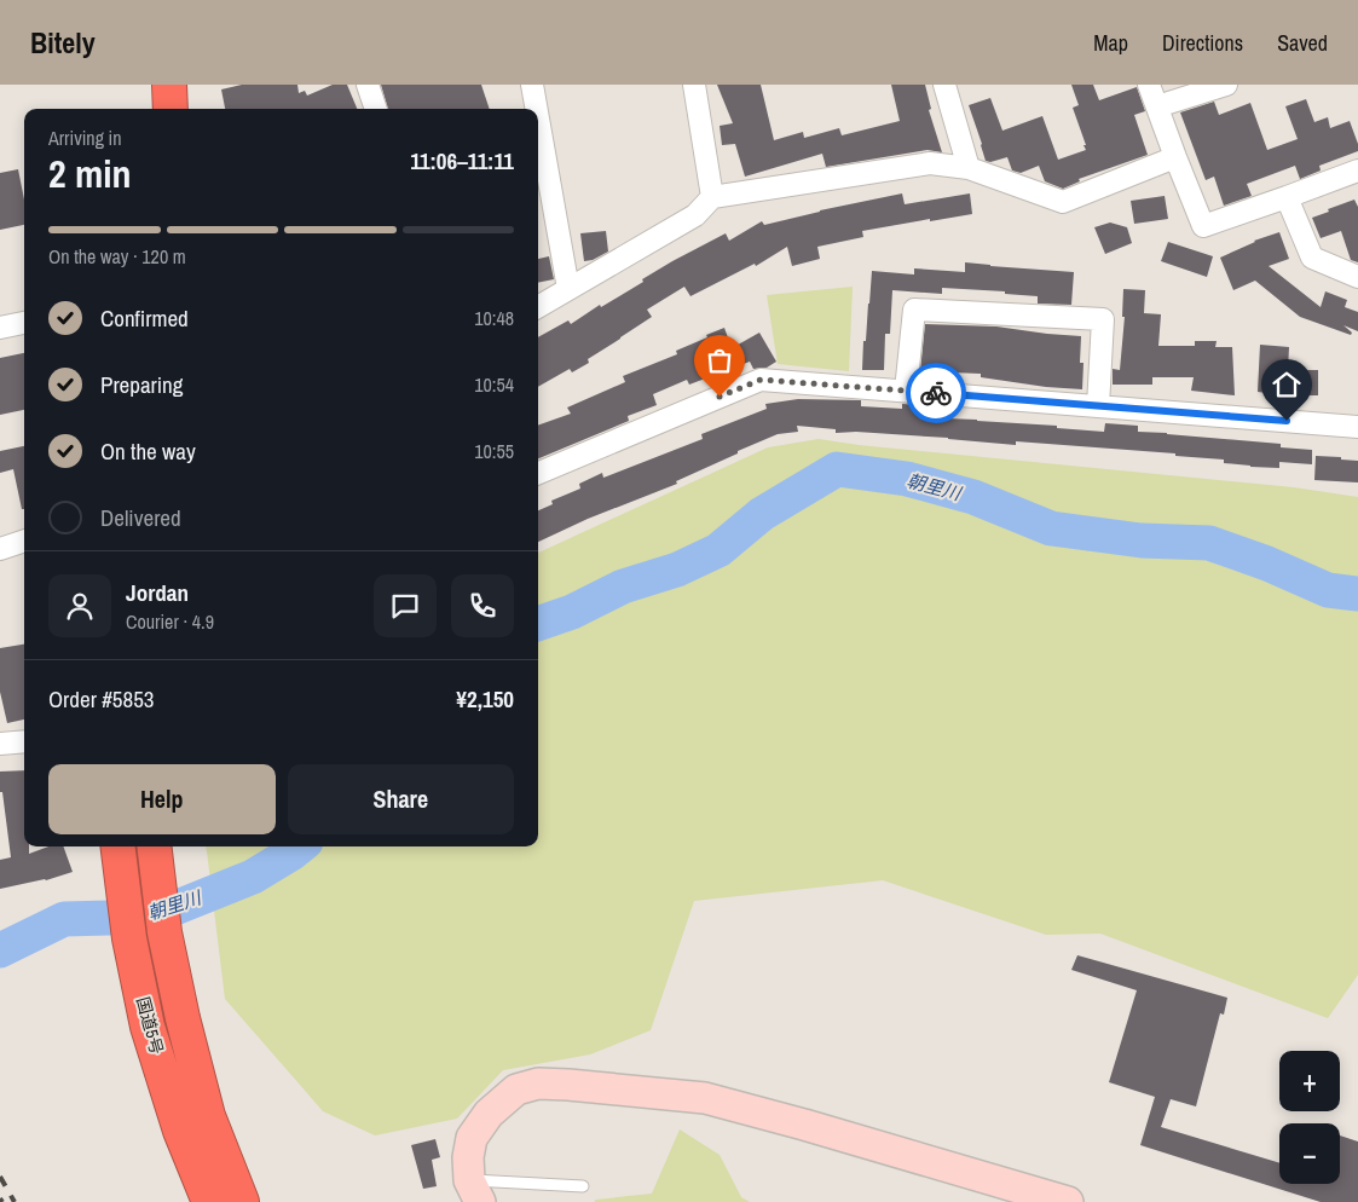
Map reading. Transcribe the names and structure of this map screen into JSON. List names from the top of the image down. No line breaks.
{"streets":{"highway":["国道5号"]},"water":["朝里川"],"page":{"header":"Bitely","nav":["Map","Directions","Saved"],"heading":["2 min","Arriving in","11:06–11:11"],"panel":["Jordan","Courier · 4.9","Order #5853","¥2,150"],"bar":"On the way · 120 m","list":[["Confirmed","10:48"],["Preparing","10:54"],["On the way","10:55"],"Delivered"],"buttons":["Help","Share"],"map_buttons":["+","−"]}}
